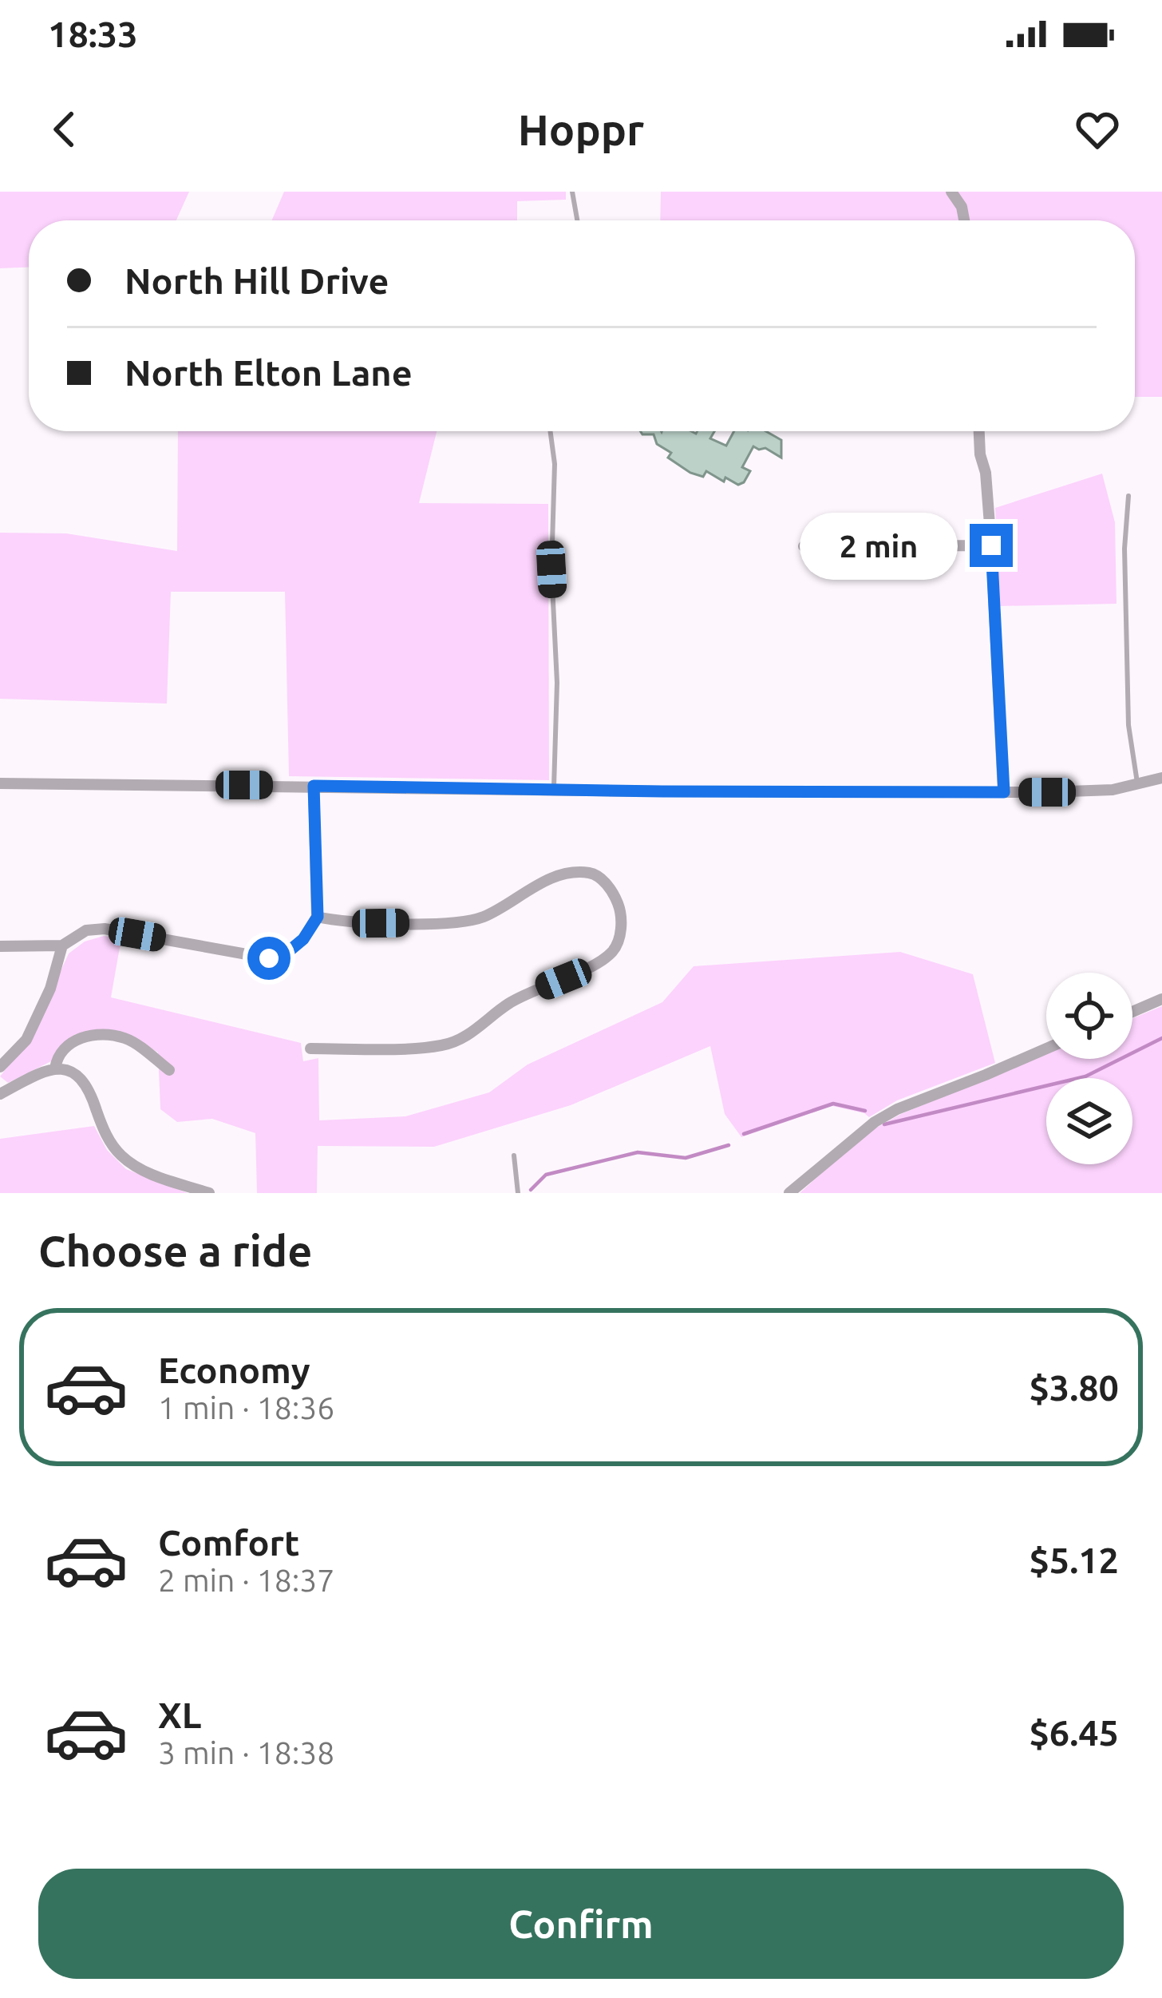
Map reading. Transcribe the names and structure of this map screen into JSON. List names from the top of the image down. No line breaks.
{"page":{"status":"18:33","header":"Hoppr","banner":["North Hill Drive","North Elton Lane"],"bubble":"2 min","heading":"Choose a ride","list":[{"name":"Economy","note":"1 min · 18:36","value":"$3.80"},{"name":"Comfort","note":"2 min · 18:37","value":"$5.12"},{"name":"XL","note":"3 min · 18:38","value":"$6.45"}],"buttons":"Confirm"}}
